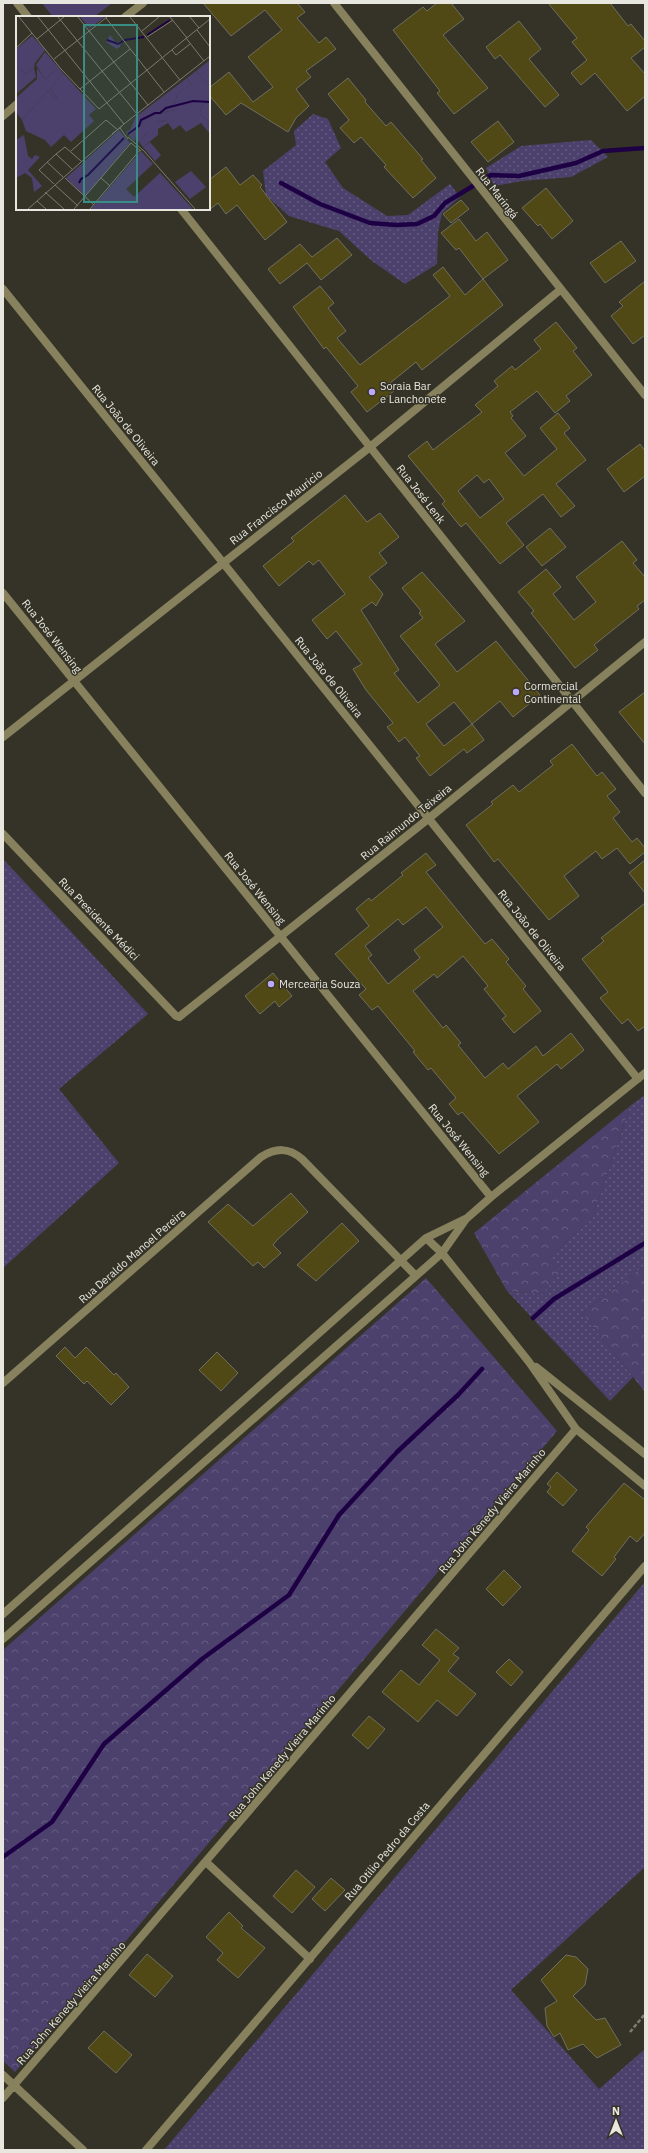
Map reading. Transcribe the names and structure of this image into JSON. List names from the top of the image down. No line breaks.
{"streets":{"street":["Rua Maringá","Rua João de Oliveira","Rua José Lenk","Rua Francisco Mauricio","Rua José Wensing","Rua Raimundo Teixeira","Rua Presidente Médici","Rua Deraldo Manoel Pereira","Rua John Kenedy Vieira Marinho","Rua Otilio Pedro da Costa"]},"crossings":[["Rua Maringá","Rua Francisco Mauricio"],["Rua João de Oliveira","Rua Francisco Mauricio"],["Rua João de Oliveira","Rua Raimundo Teixeira"],["Rua José Lenk","Rua Francisco Mauricio"],["Rua José Lenk","Rua Raimundo Teixeira"],["Rua Francisco Mauricio","Rua José Wensing"],["Rua José Wensing","Rua Raimundo Teixeira"],["Rua Raimundo Teixeira","Rua Presidente Médici"]],"places":["Soraia Bar e Lanchonete","Cormercial Continental","Mercearia Souza"],"north":"top"}
